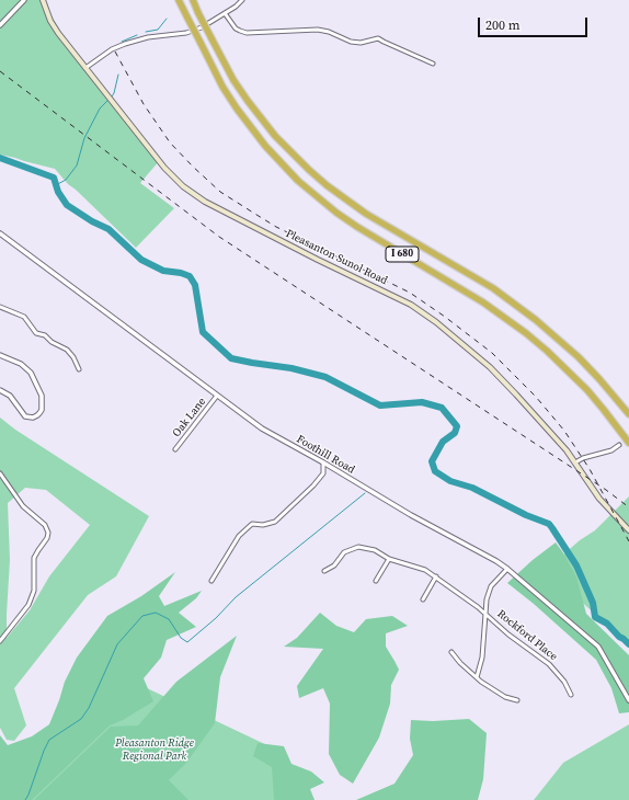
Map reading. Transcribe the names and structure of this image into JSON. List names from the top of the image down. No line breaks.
{"streets":{"highway":["I 680"],"main road":["Pleasanton Sunol Road"],"street":["Oak Lane","Foothill Road","Rockford Place"]},"crossings":[["Oak Lane","Foothill Road"]],"parks":["Pleasanton Ridge Regional Park"],"scale_bar":"200 m"}
